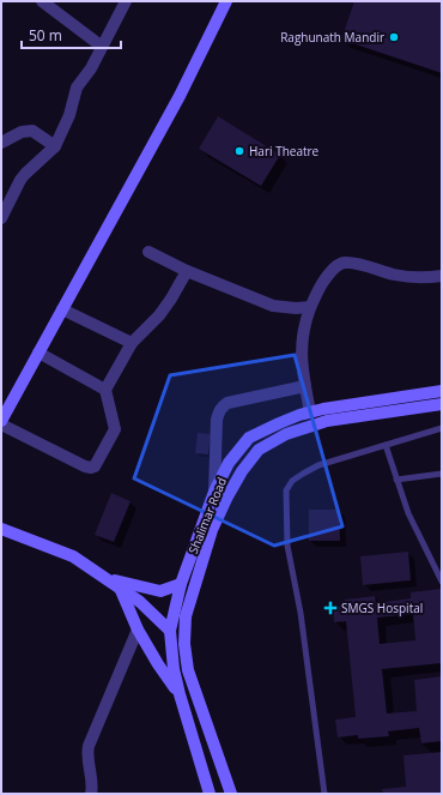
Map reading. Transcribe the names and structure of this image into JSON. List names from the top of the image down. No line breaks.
{"streets":{"main road":["Shalimar Road"]},"places":{"other":["Raghunath Mandir","Hari Theatre"],"health":["SMGS Hospital"]},"scale_bar":"50 m"}
